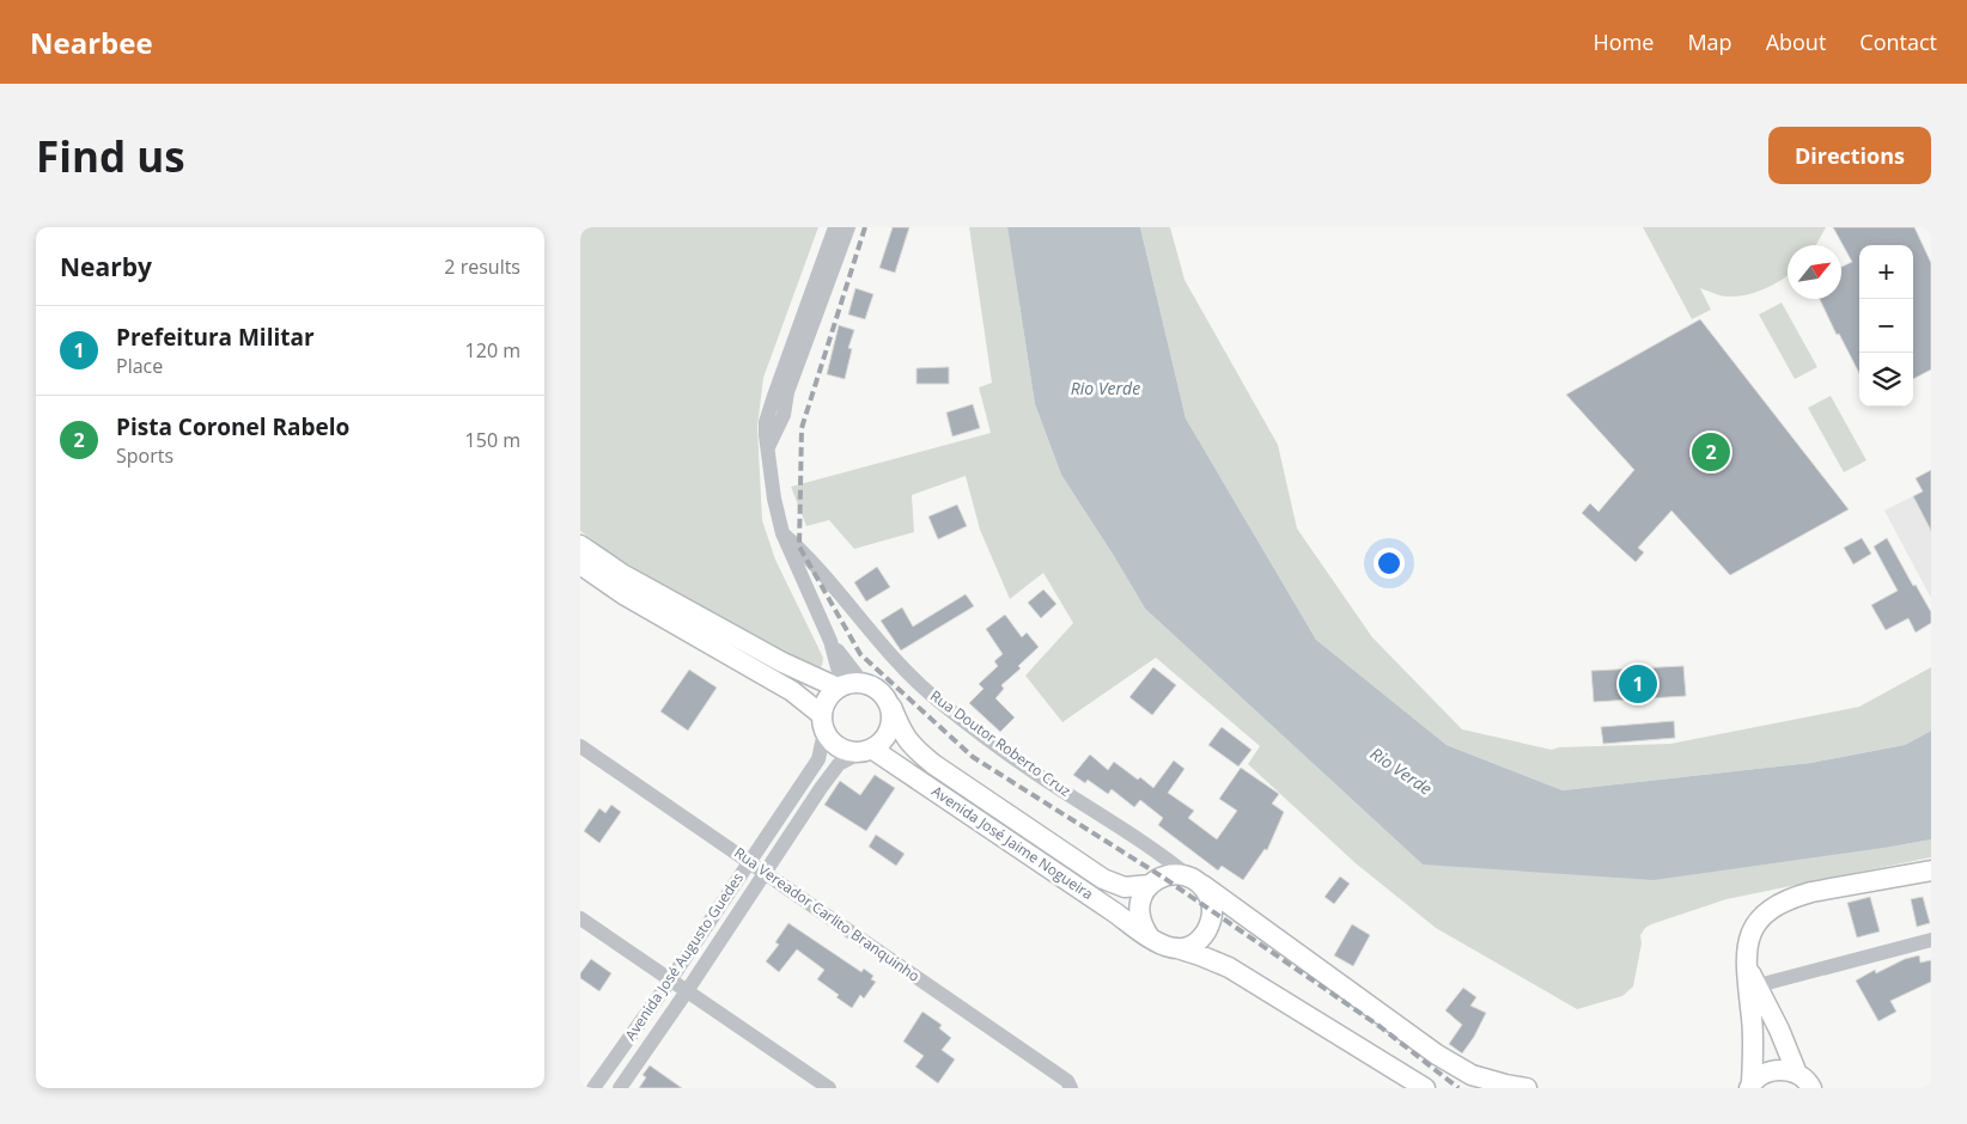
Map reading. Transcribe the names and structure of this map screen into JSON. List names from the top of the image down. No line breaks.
{"streets":{"main road":["Rua Doutor Roberto Cruz","Avenida José Jaime Nogueira"],"street":["Rua Vereador Carlito Branquinho","Avenida José Augusto Guedes"]},"crossings":[["Rua Doutor Roberto Cruz","Avenida José Jaime Nogueira"],["Rua Doutor Roberto Cruz","Avenida José Augusto Guedes"],["Avenida José Jaime Nogueira","Avenida José Augusto Guedes"],["Rua Vereador Carlito Branquinho","Avenida José Augusto Guedes"]],"water":["Rio Verde"],"north":"top right","page":{"header":"Nearbee","nav":["Home","Map","About","Contact"],"buttons":"Directions","title":"Find us","heading":["Nearby","2 results"],"map_buttons":["+","−"],"list":[{"mark":"1","name":"Prefeitura Militar","note":"Place","value":"120 m"},{"mark":"2","name":"Pista Coronel Rabelo","note":"Sports","value":"150 m"}],"pins":["2","1"]}}
